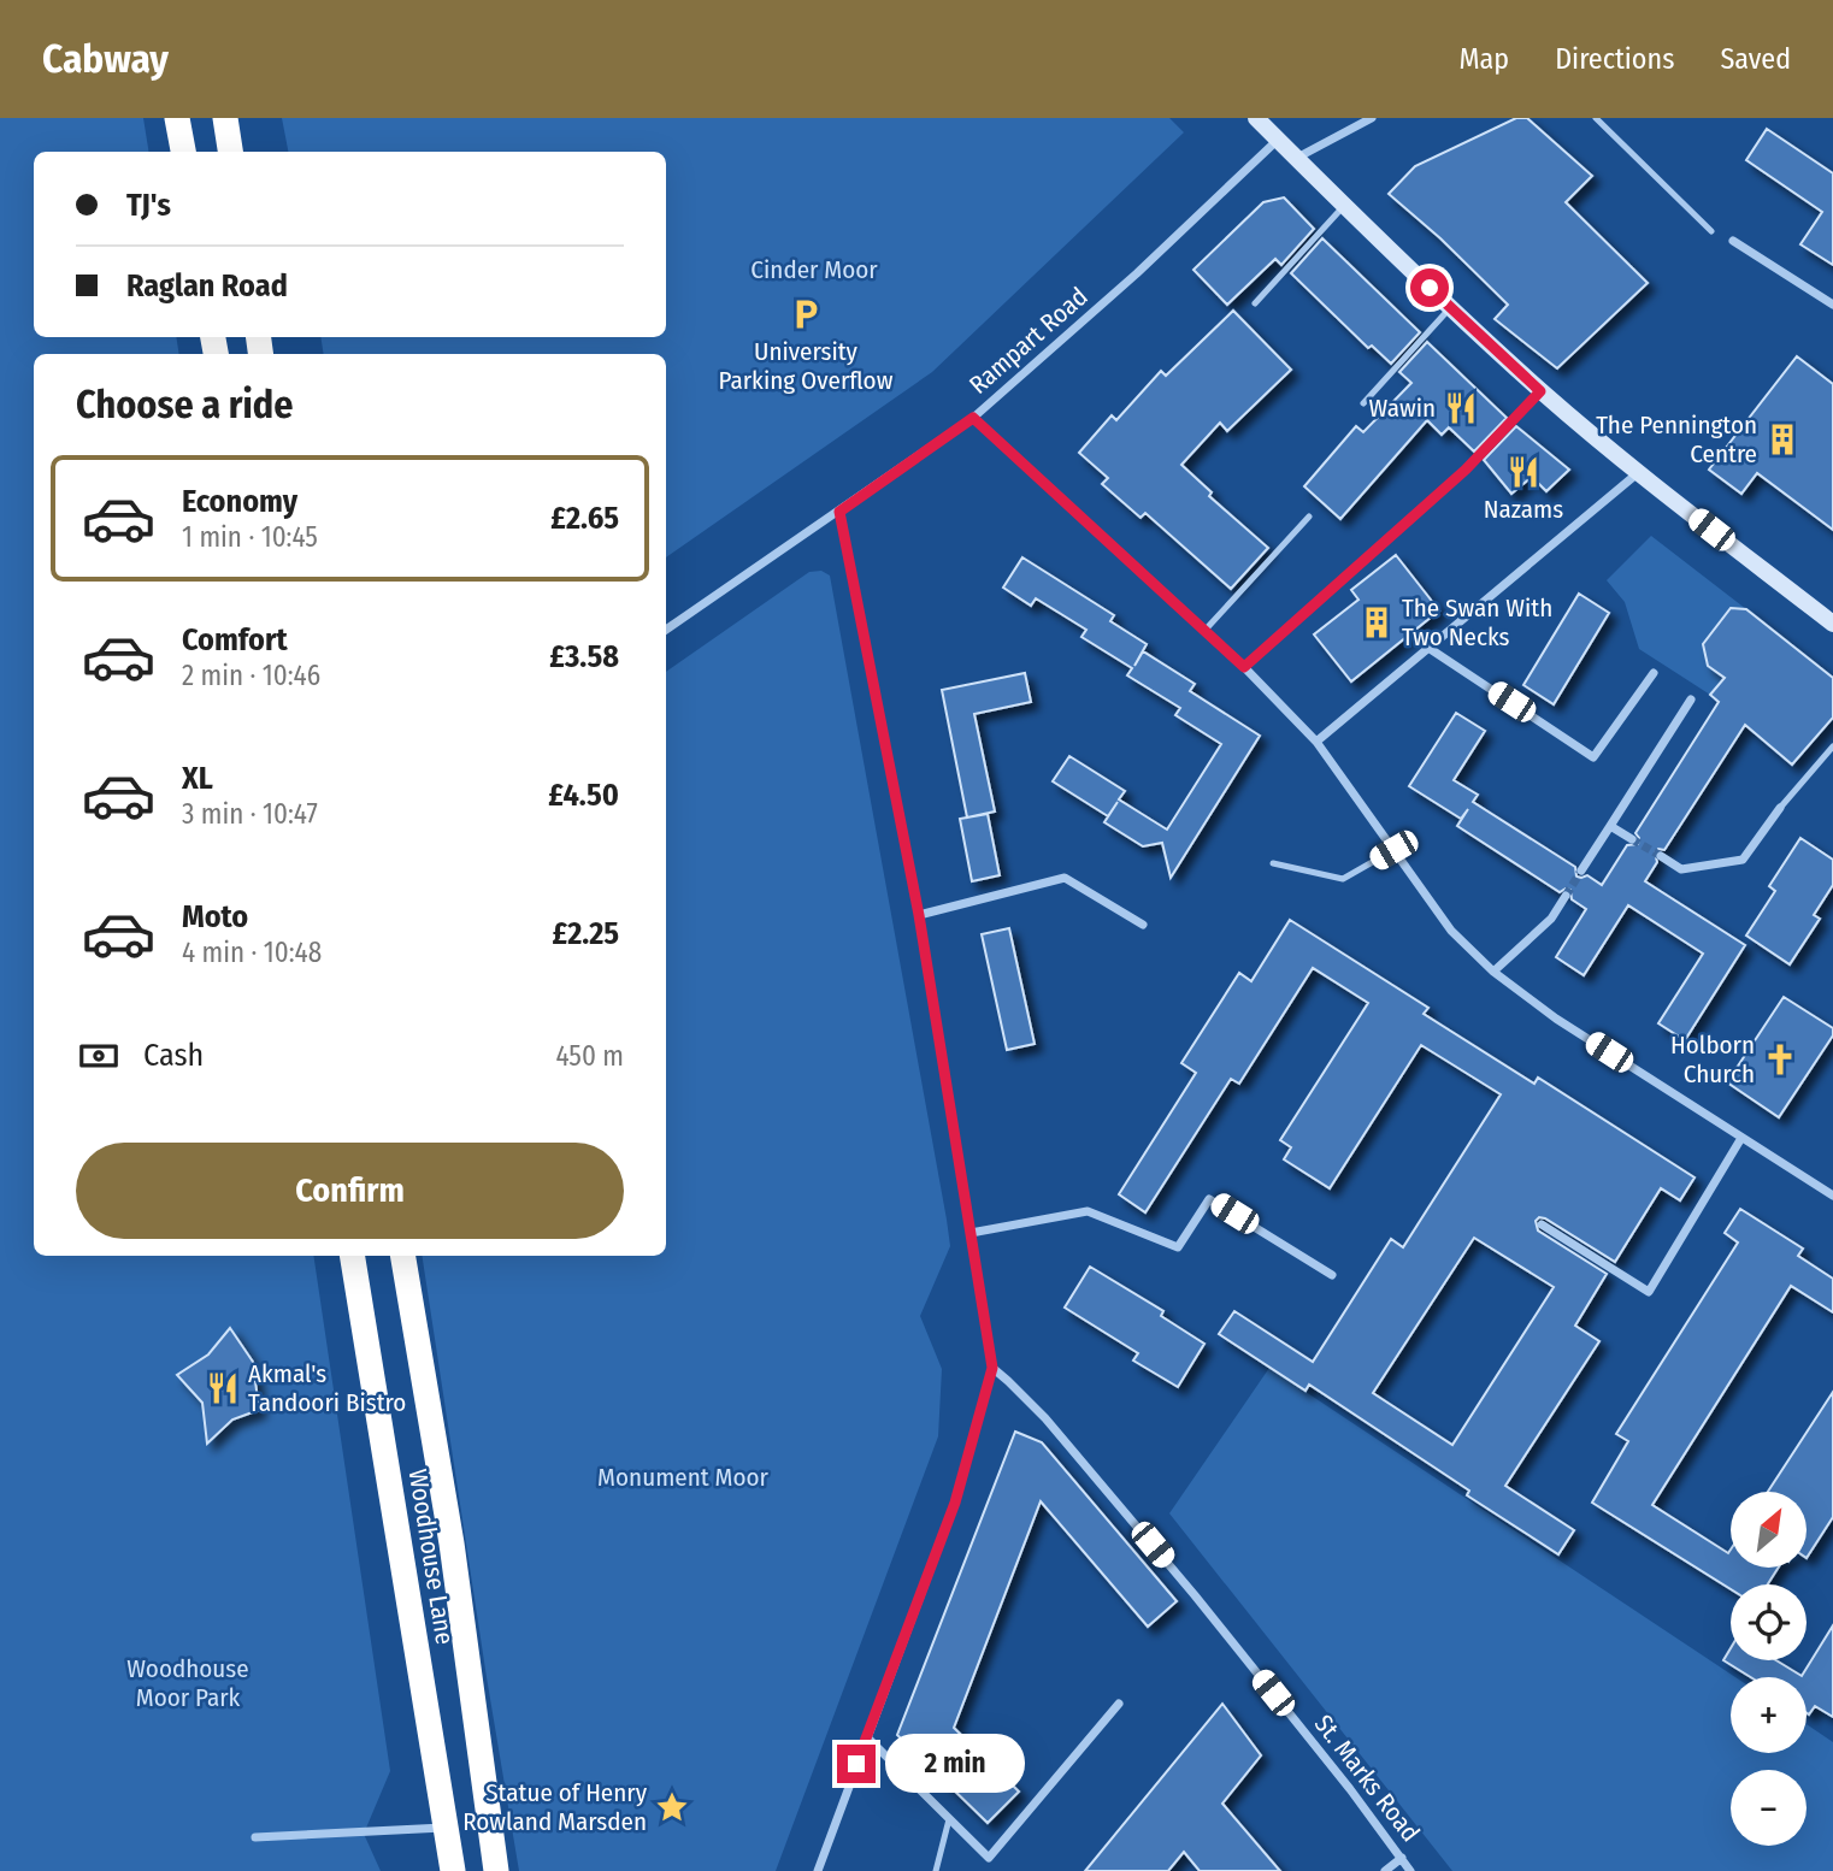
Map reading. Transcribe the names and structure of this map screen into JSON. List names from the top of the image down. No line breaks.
{"streets":{"highway":["Woodhouse Lane"],"street":["Rampart Road","St. Marks Road"]},"parks":["Cinder Moor","Monument Moor","Woodhouse Moor Park"],"places":{"parking":["University Parking Overflow"],"restaurant":["Wawin","Nazams","Akmal's Tandoori Bistro"],"building":["The Pennington Centre","The Swan With Two Necks"],"church":["Holborn Church"],"place":["Statue of Henry Rowland Marsden"]},"north":"top right","page":{"header":"Cabway","nav":["Map","Directions","Saved"],"banner":["TJ's","Raglan Road"],"heading":"Choose a ride","list":[{"name":"Economy","note":"1 min · 10:45","value":"£2.65"},{"name":"Comfort","note":"2 min · 10:46","value":"£3.58"},{"name":"XL","note":"3 min · 10:47","value":"£4.50"},{"name":"Moto","note":"4 min · 10:48","value":"£2.25"}],"pay":["Cash","450 m"],"buttons":"Confirm","map_buttons":["+","−"],"bubble":"2 min"}}
